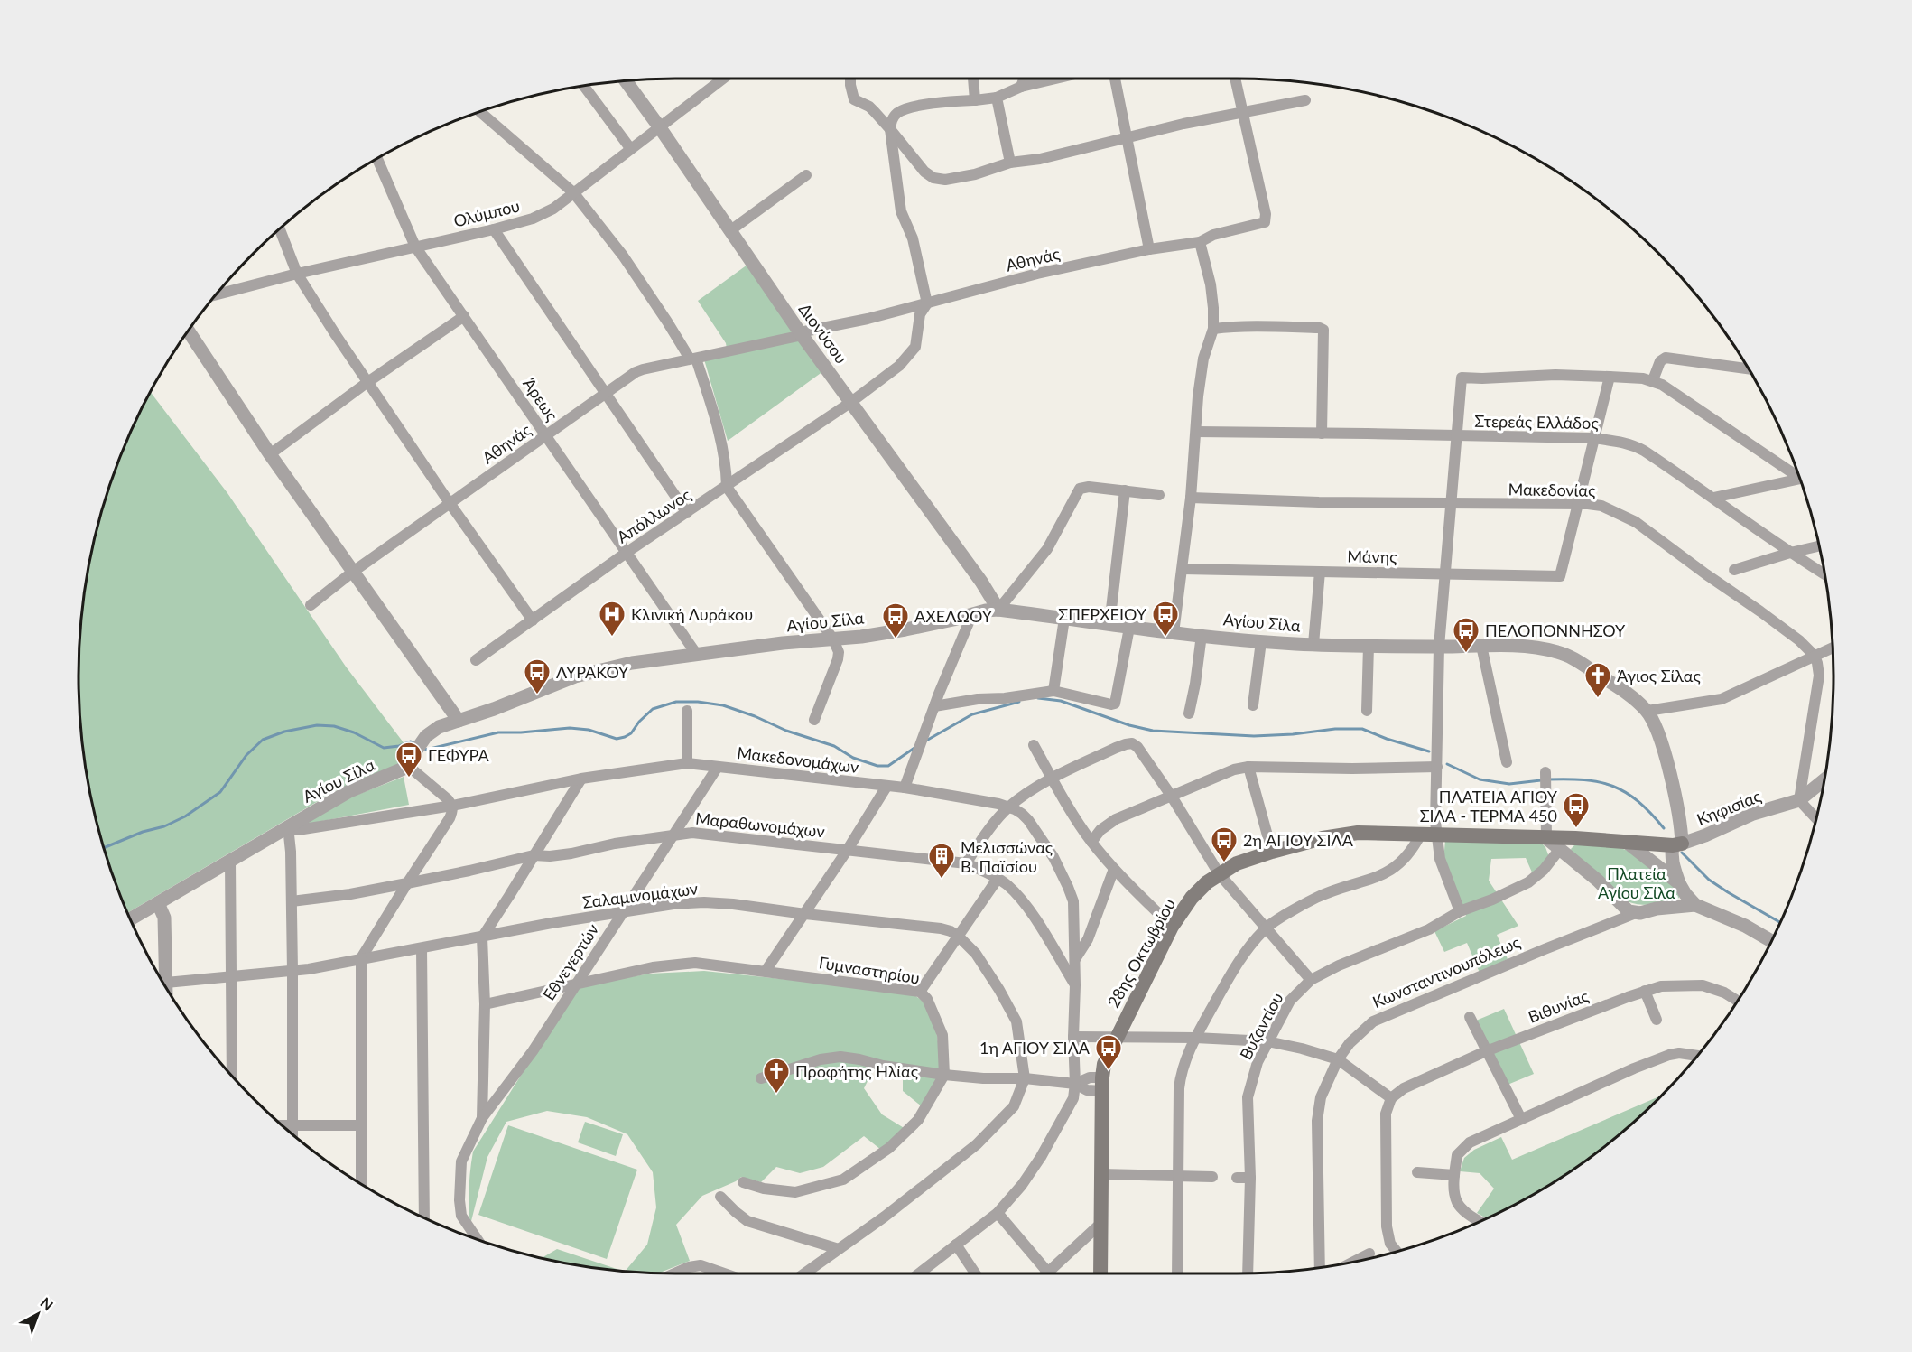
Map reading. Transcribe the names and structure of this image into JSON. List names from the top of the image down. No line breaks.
{"streets":{"main road":["Κηφισίας","28ης Οκτωβρίου"],"street":["Ολύμπου","Αθηνάς","Διονύσου","Άρεως","Στερεάς Ελλάδος","Μακεδονίας","Απόλλωνος","Μάνης","Αγίου Σίλα","Μακεδονομάχων","Μαραθωνομάχων","Σαλαμινομάχων","Εθνεγερτών","Γυμναστηρίου","Κωνσταντινουπόλεως","Βιθυνίας","Βυζαντίου"]},"crossings":[["Ολύμπου","Διονύσου"],["Ολύμπου","Άρεως"],["Αθηνάς","Διονύσου"],["Αθηνάς","Άρεως"],["Αθηνάς","Απόλλωνος"],["Διονύσου","Απόλλωνος"],["Διονύσου","Αγίου Σίλα"],["Άρεως","Απόλλωνος"],["Άρεως","Αγίου Σίλα"],["Μακεδονίας","Μάνης"],["Αγίου Σίλα","Μακεδονομάχων"],["Μακεδονομάχων","Μαραθωνομάχων"],["Μακεδονομάχων","Εθνεγερτών"],["Κηφισίας","28ης Οκτωβρίου"],["Μαραθωνομάχων","Εθνεγερτών"],["Σαλαμινομάχων","Εθνεγερτών"],["Εθνεγερτών","Γυμναστηρίου"]],"parks":["Πλατεία Αγίου Σίλα"],"places":{"hospital":["Κλινική Λυράκου"],"bus stop":["ΣΠΕΡΧΕΙΟΥ","ΑΧΕΛΩΟΥ","ΠΕΛΟΠΟΝΝΗΣΟΥ","ΛΥΡΑΚΟΥ","ΓΕΦΥΡΑ","ΠΛΑΤΕΙΑ ΑΓΙΟΥ ΣΙΛΑ - ΤΕΡΜΑ 450","2η ΑΓΙΟΥ ΣΙΛΑ","1η ΑΓΙΟΥ ΣΙΛΑ"],"church":["Άγιος Σίλας","Προφήτης Ηλίας"],"building":["Μελισσώνας B. Παϊσίου"]},"north":"top right"}
